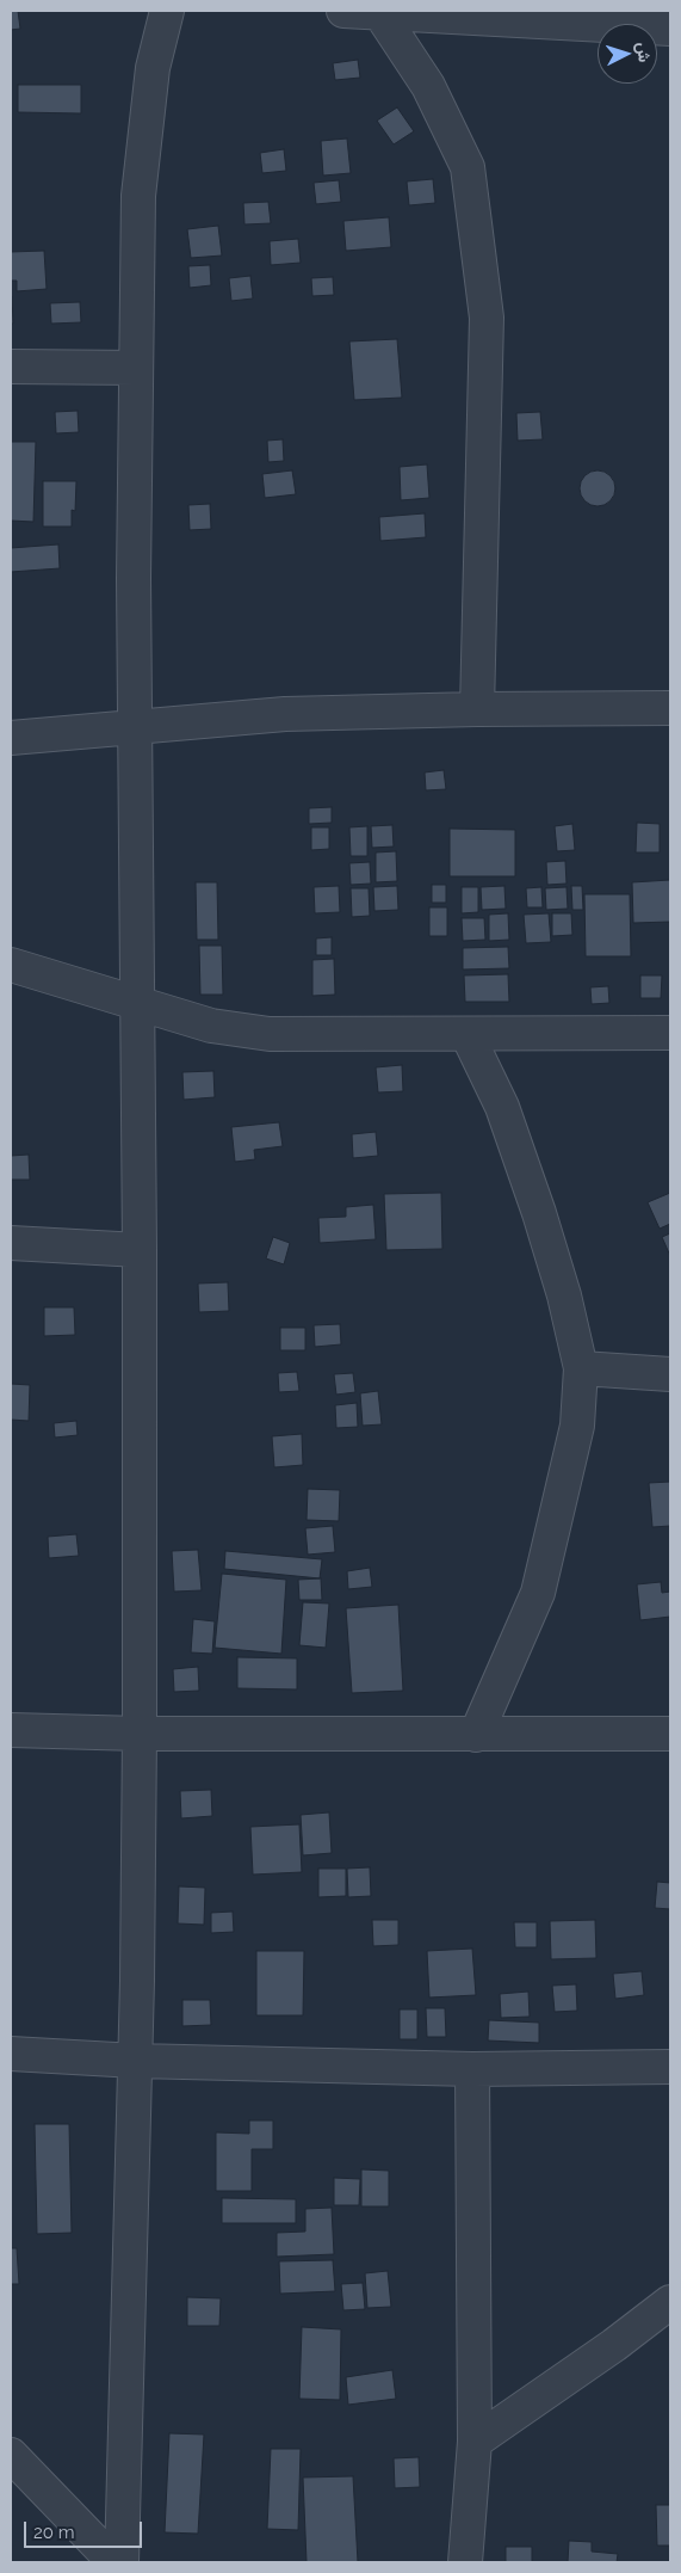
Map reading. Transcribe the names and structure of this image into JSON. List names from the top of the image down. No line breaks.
{"scale_bar":"20 m","north":"right"}
